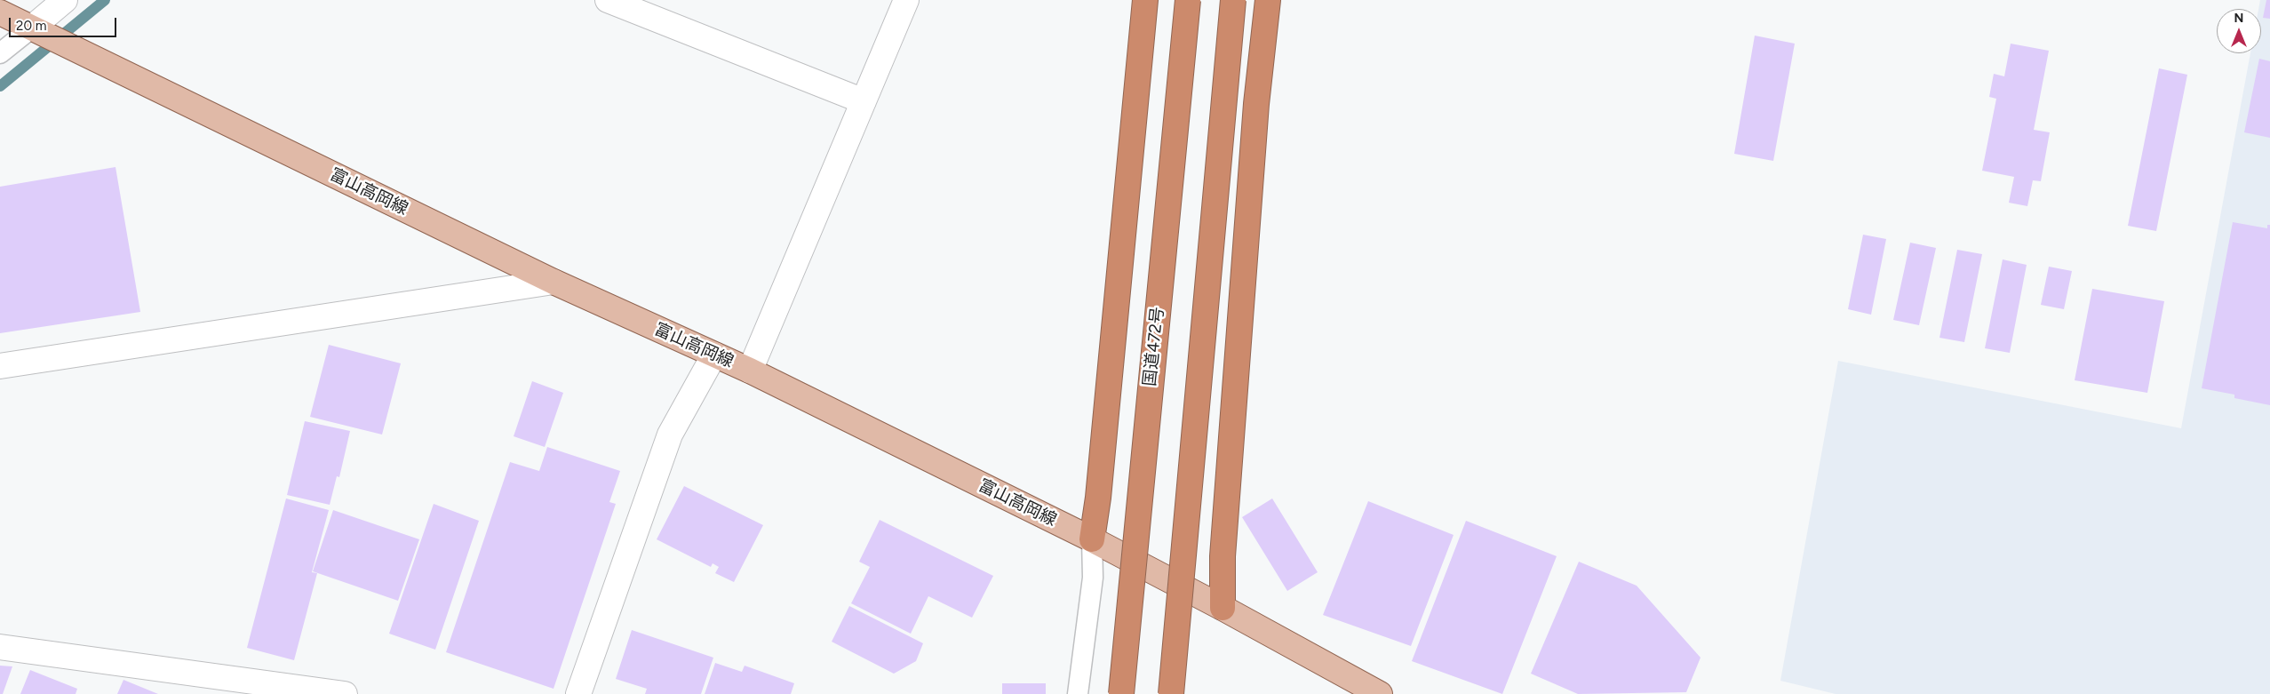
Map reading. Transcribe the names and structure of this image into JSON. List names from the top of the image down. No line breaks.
{"streets":{"highway":["国道472号"],"main road":["富山高岡線"]},"scale_bar":"20 m","north":"top"}
